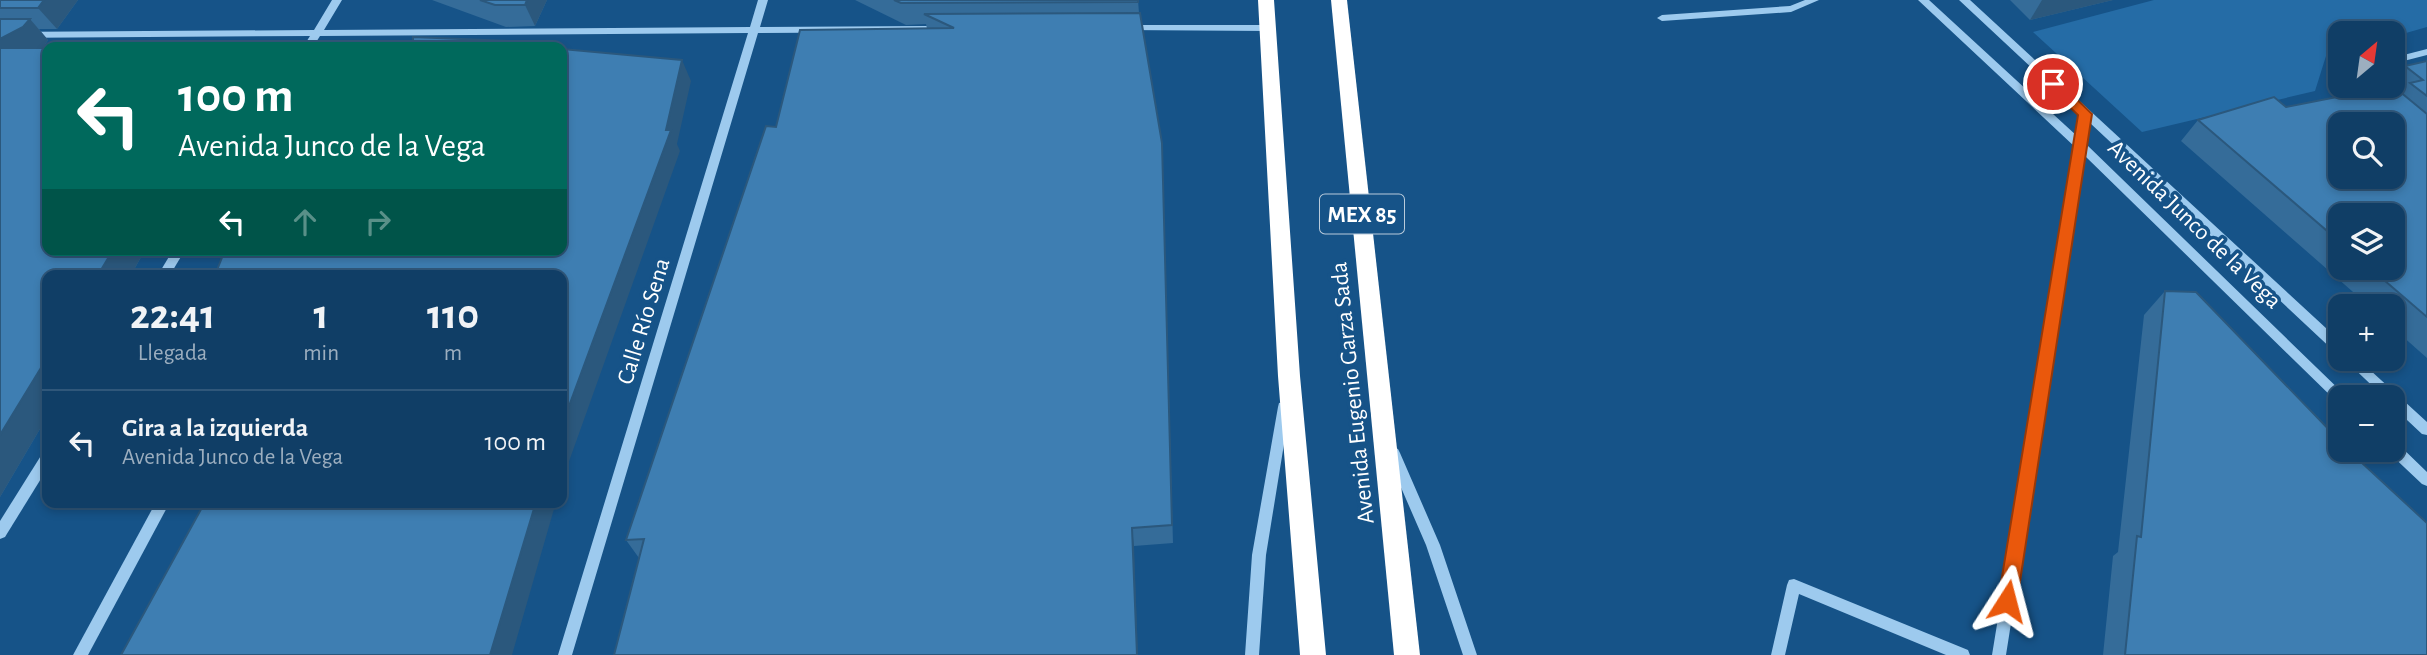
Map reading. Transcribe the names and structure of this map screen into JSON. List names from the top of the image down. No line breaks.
{"streets":{"highway":["MEX 85","Avenida Eugenio Garza Sada"],"street":["Avenida Junco de la Vega","Calle Río Sena"]},"north":"top right","page":{"map_buttons":["+","−"],"turn":["100 m","Avenida Junco de la Vega"],"eta":["22:41","Llegada","1","min","110","m"],"list":[{"name":"Gira a la izquierda","note":"Avenida Junco de la Vega","value":"100 m"}]}}
